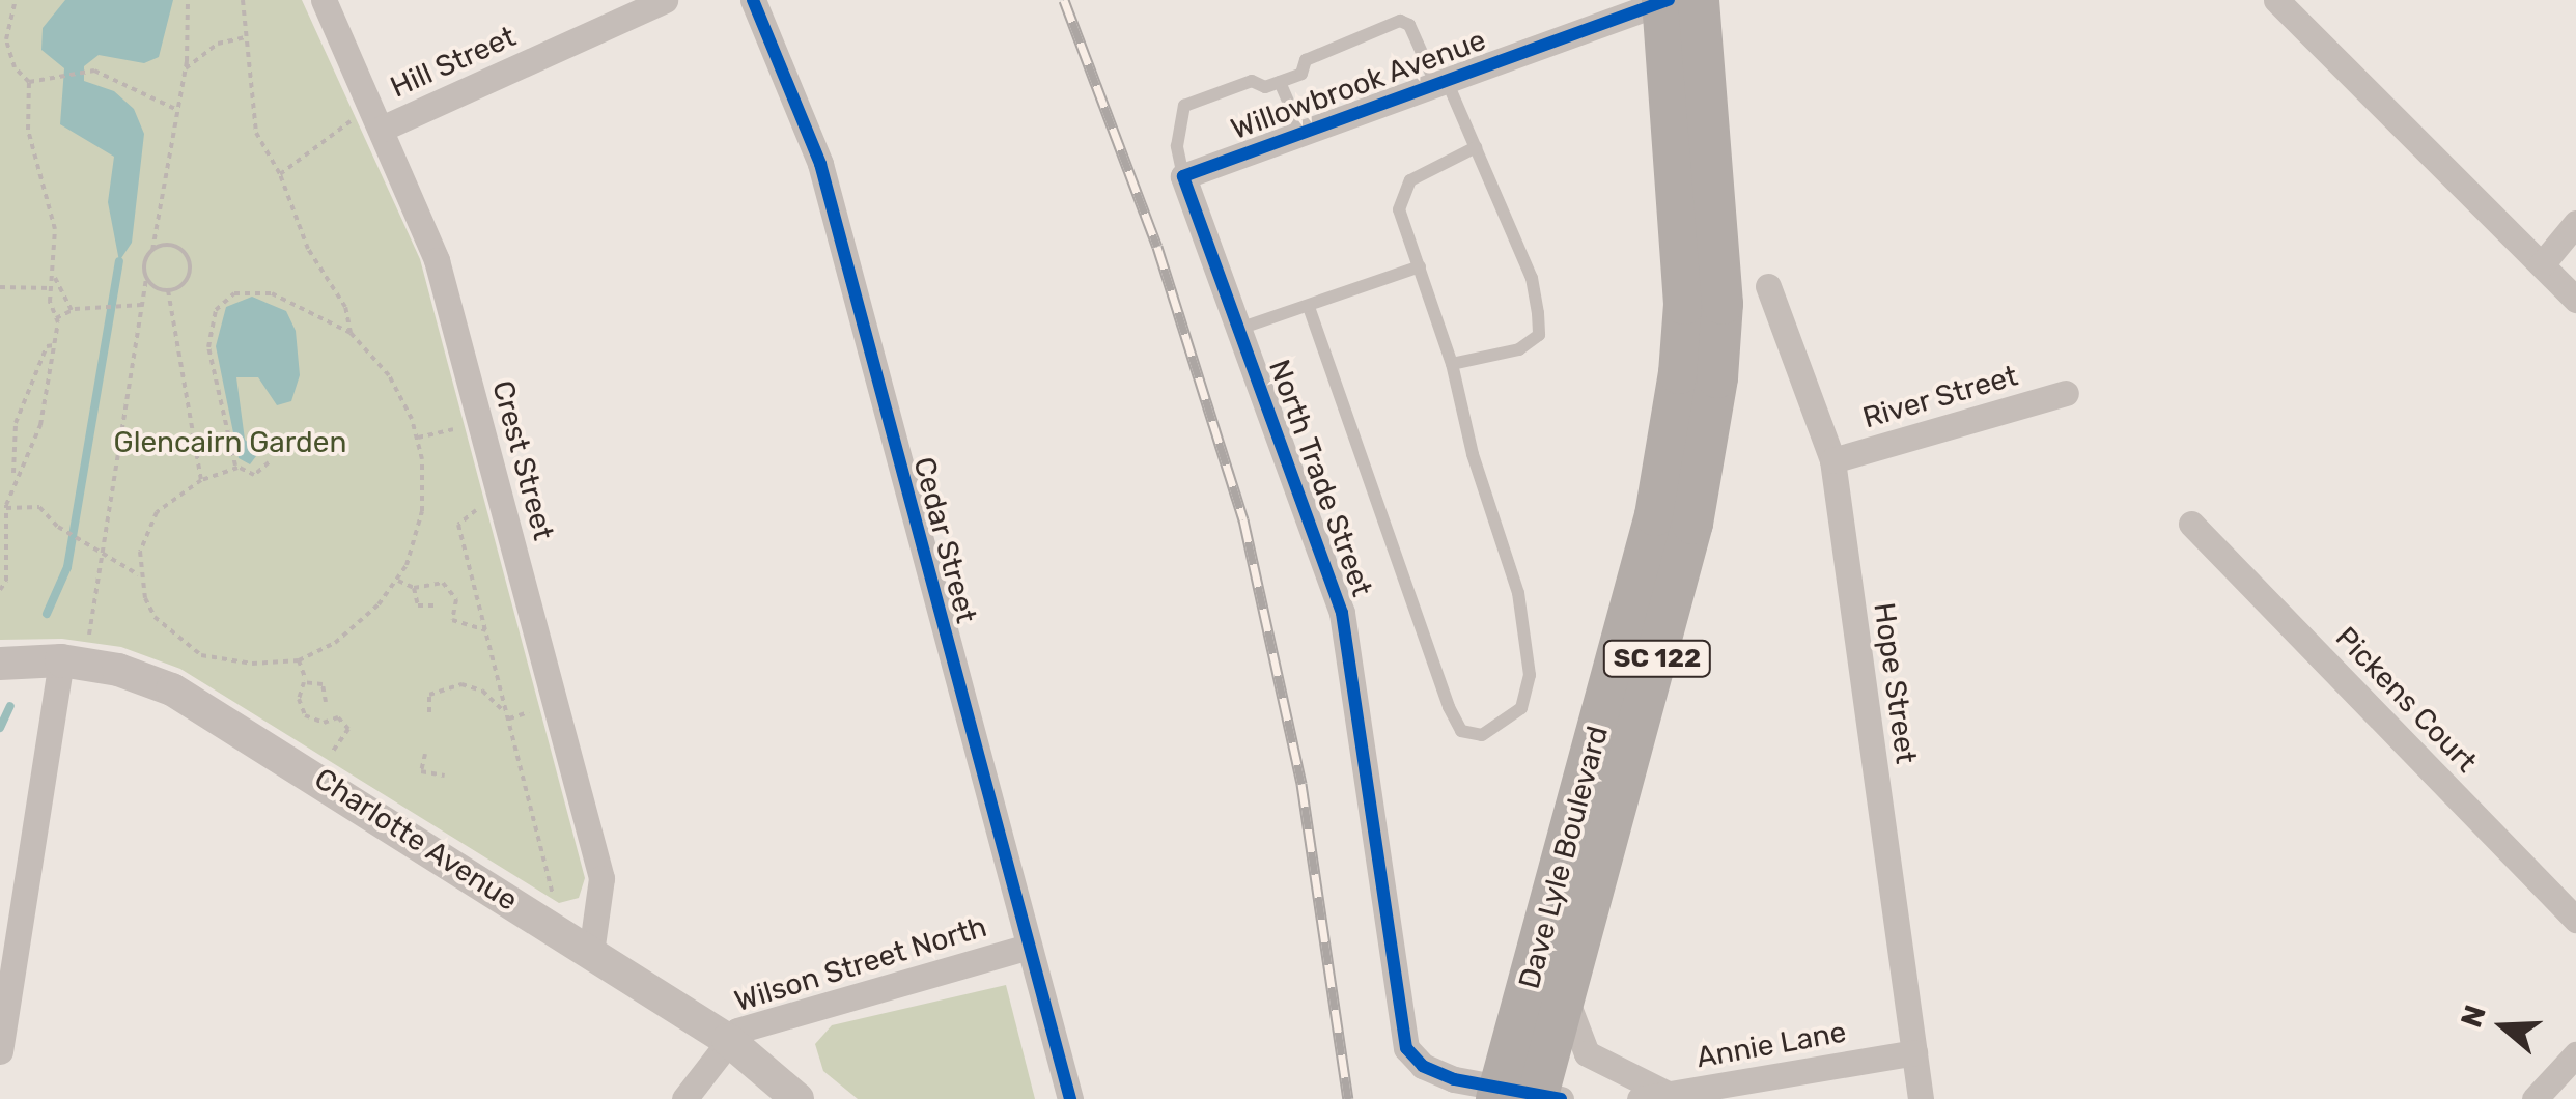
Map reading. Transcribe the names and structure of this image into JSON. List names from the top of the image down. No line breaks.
{"streets":{"main road":["SC 122","Dave Lyle Boulevard"],"street":["Hill Street","Willowbrook Avenue","River Street","Crest Street","North Trade Street","Cedar Street","Hope Street","Pickens Court","Charlotte Avenue","Wilson Street North","Annie Lane"]},"crossings":[["Hill Street","Crest Street"],["Willowbrook Avenue","North Trade Street"],["Willowbrook Avenue","Dave Lyle Boulevard"],["River Street","Hope Street"],["Crest Street","Charlotte Avenue"],["North Trade Street","Dave Lyle Boulevard"],["Cedar Street","Wilson Street North"],["Hope Street","Annie Lane"],["Charlotte Avenue","Wilson Street North"]],"parks":["Glencairn Garden"],"north":"left"}
